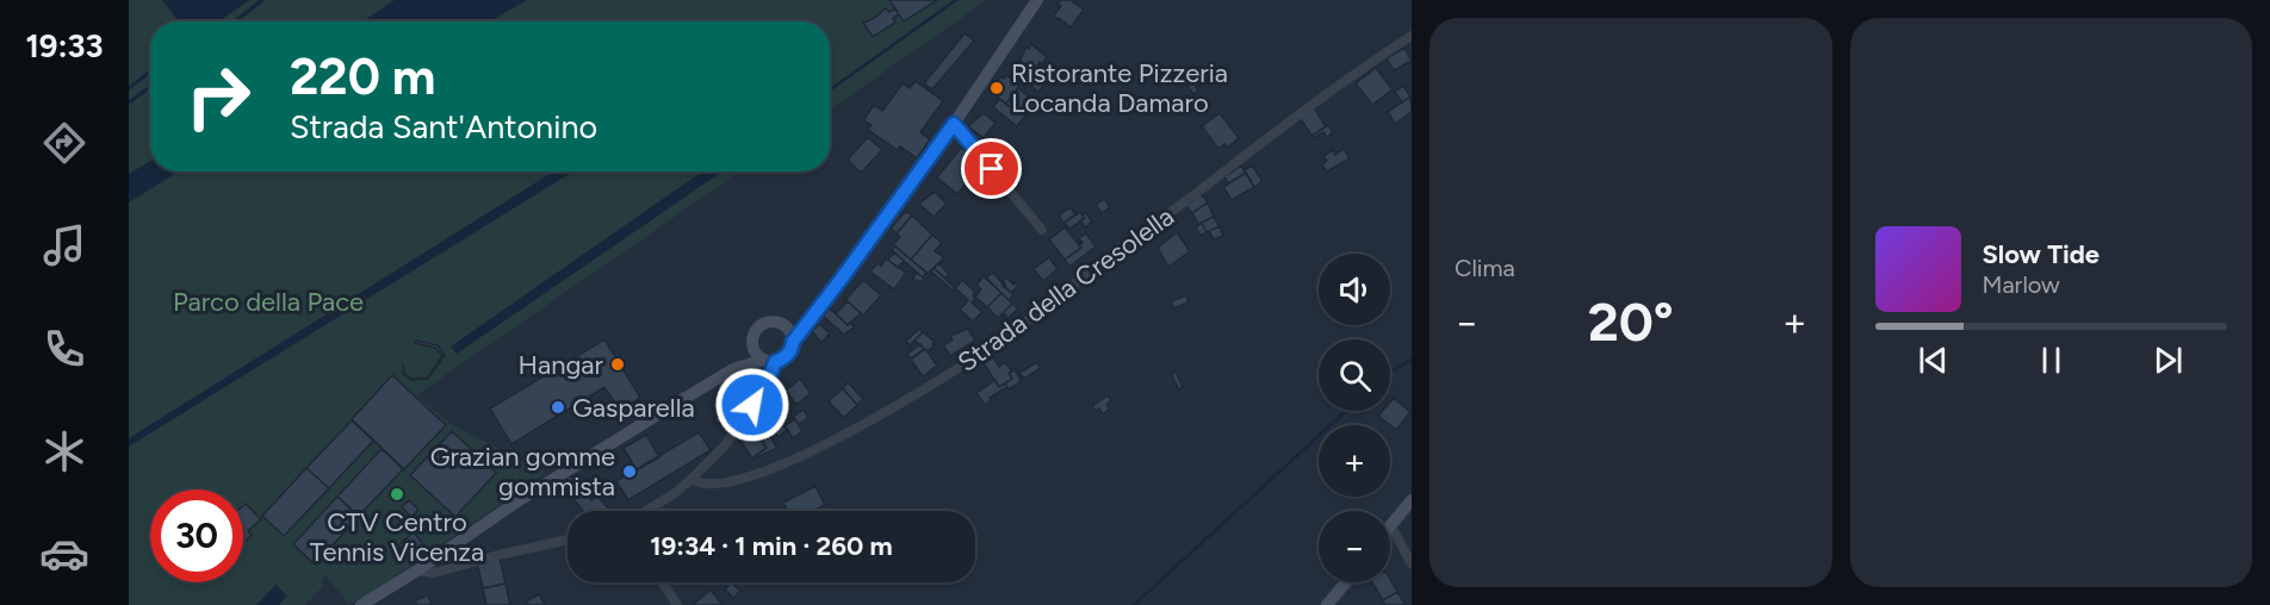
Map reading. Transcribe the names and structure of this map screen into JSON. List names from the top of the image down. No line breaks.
{"streets":{"street":["Strada della Cresolella"]},"parks":["Parco della Pace"],"places":["Ristorante Pizzeria Locanda Damaro","Hangar","Gasparella","Grazian gomme gommista","CTV Centro Tennis Vicenza"],"page":{"tabs":"19:33","tile":"Clima","turn":["220 m","Strada Sant'Antonino"],"song":["Slow Tide","Marlow"],"map_buttons":["+","−"],"heat":["−","20°","+"],"limit":"30","trip":"19:34 · 1 min · 260 m"}}
